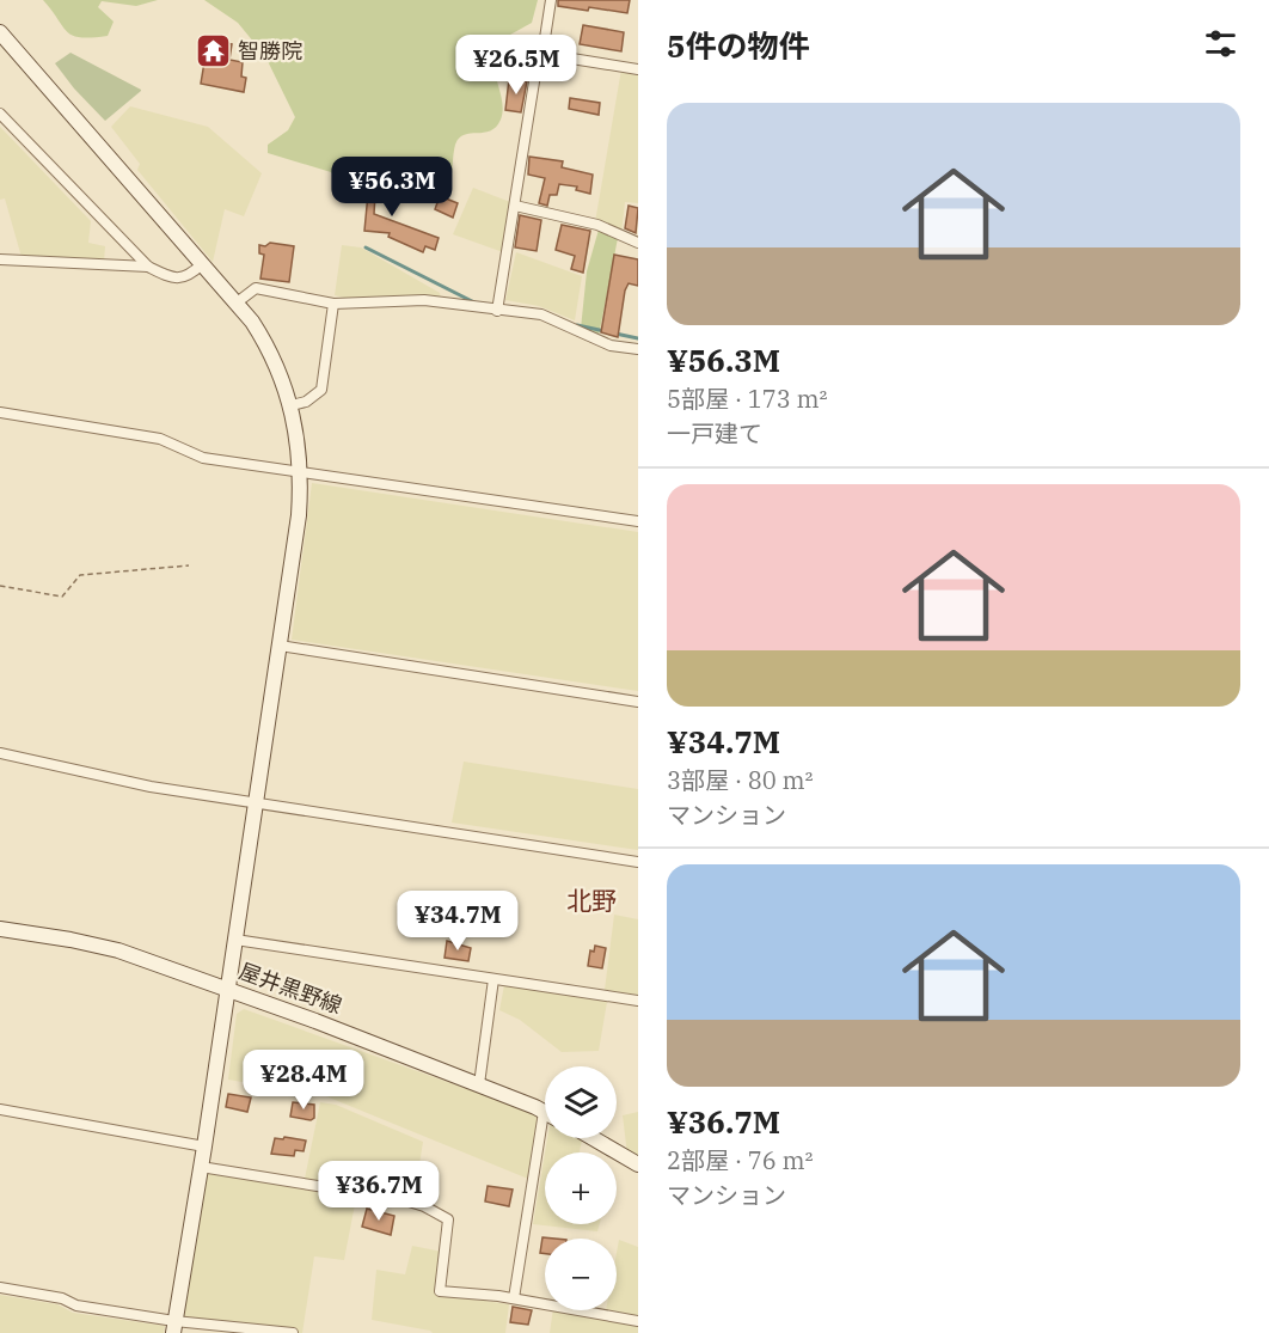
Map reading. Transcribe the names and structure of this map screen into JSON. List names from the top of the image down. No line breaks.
{"streets":{"street":["屋井黒野線"]},"districts":["北野"],"places":{"temple":["智勝院"]},"page":{"heading":"5件の物件","price":["¥26.5M","¥56.3M","¥34.7M","¥28.4M","¥36.7M"],"list":[{"name":"¥56.3M","note":"5部屋 · 173 m² · 一戸建て"},{"name":"¥34.7M","note":"3部屋 · 80 m² · マンション"},{"name":"¥36.7M","note":"2部屋 · 76 m² · マンション"}],"map_buttons":["+","−"]}}
